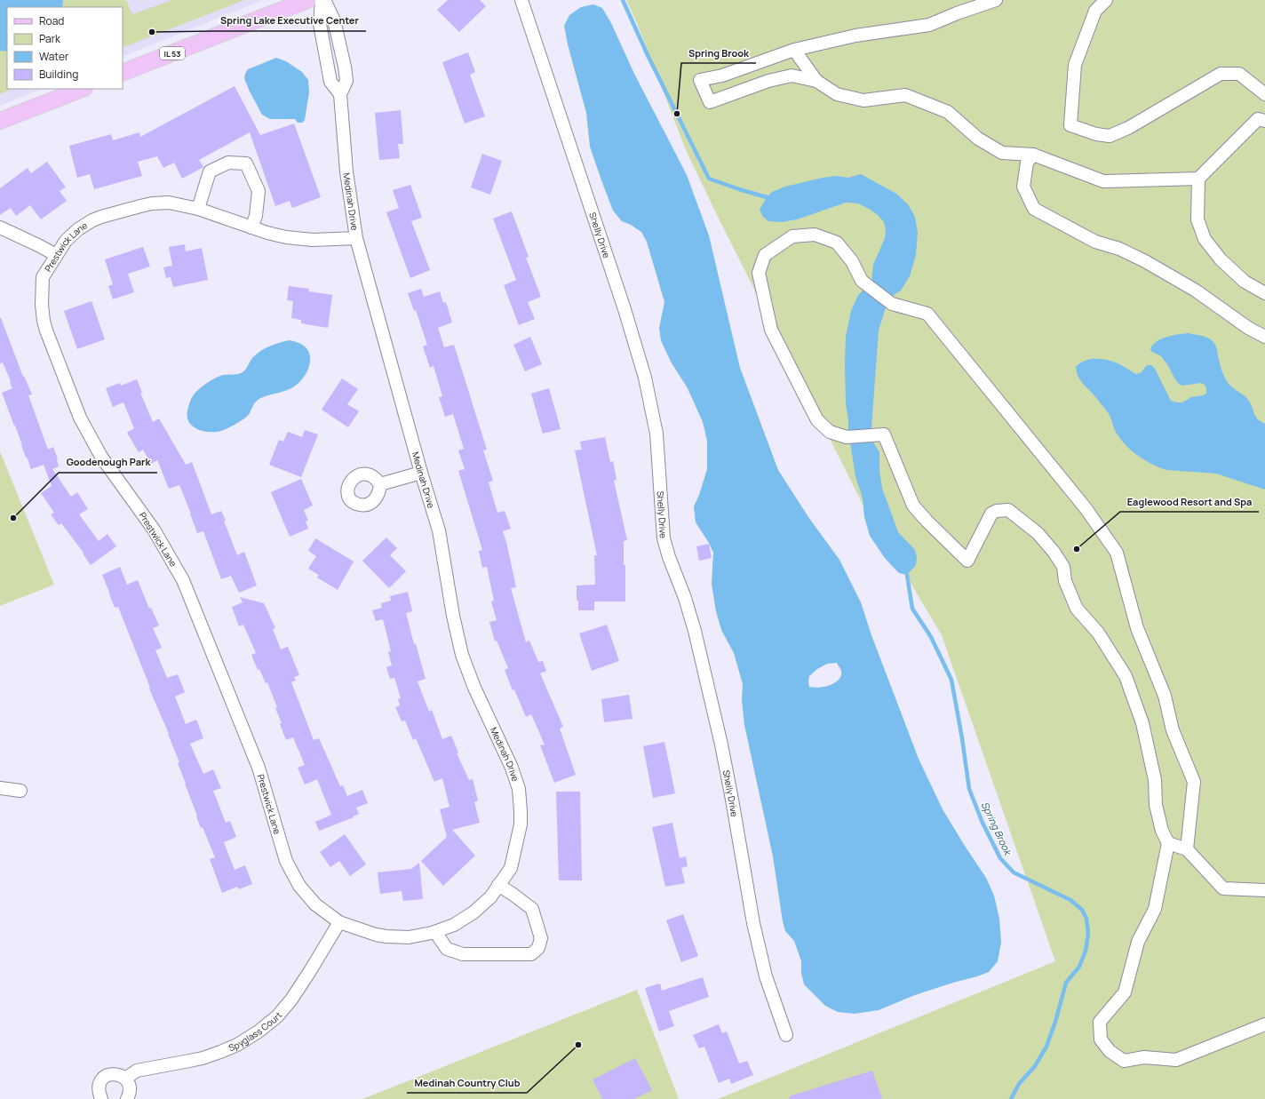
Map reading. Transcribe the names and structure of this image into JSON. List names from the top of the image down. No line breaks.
{"streets":{"main road":["IL 53"],"street":["Medinah Drive","Shelly Drive","Prestwick Lane","Spyglass Court"]},"crossings":[["Medinah Drive","Prestwick Lane"],["Prestwick Lane","Spyglass Court"]],"water":["Spring Brook"],"places":["Spring Lake Executive Center","Spring Brook","Goodenough Park","Eaglewood Resort and Spa","Medinah Country Club"],"legend":["Road","Park","Water","Building"]}
